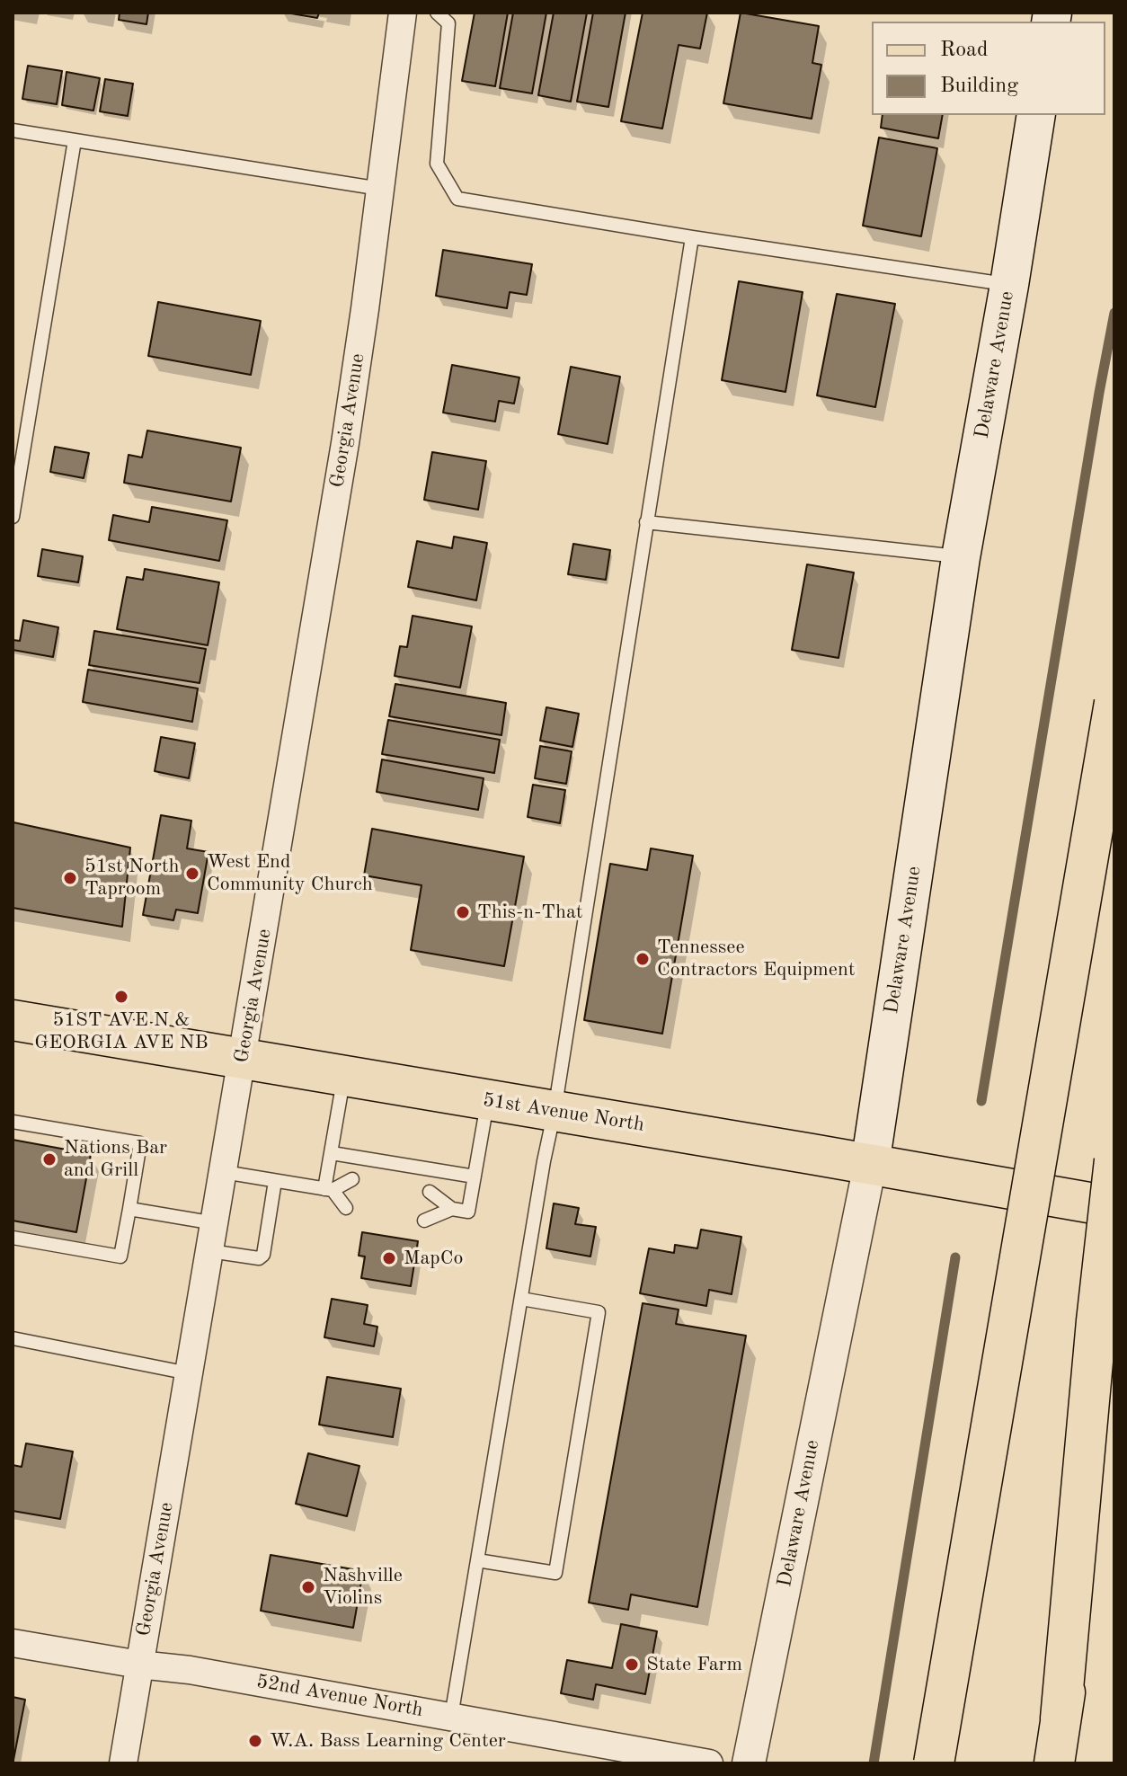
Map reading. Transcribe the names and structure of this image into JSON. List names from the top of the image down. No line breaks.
{"streets":{"main road":["Delaware Avenue","51st Avenue North"],"street":["Georgia Avenue","52nd Avenue North"]},"crossings":[["Delaware Avenue","51st Avenue North"],["Georgia Avenue","51st Avenue North"],["Georgia Avenue","52nd Avenue North"]],"places":["West End Community Church","51st North Taproom","This-n-That","Tennessee Contractors Equipment","51ST AVE N & GEORGIA AVE NB","Nations Bar and Grill","MapCo","Nashville Violins","State Farm","W.A. Bass Learning Center"],"legend":["Road","Building"]}
